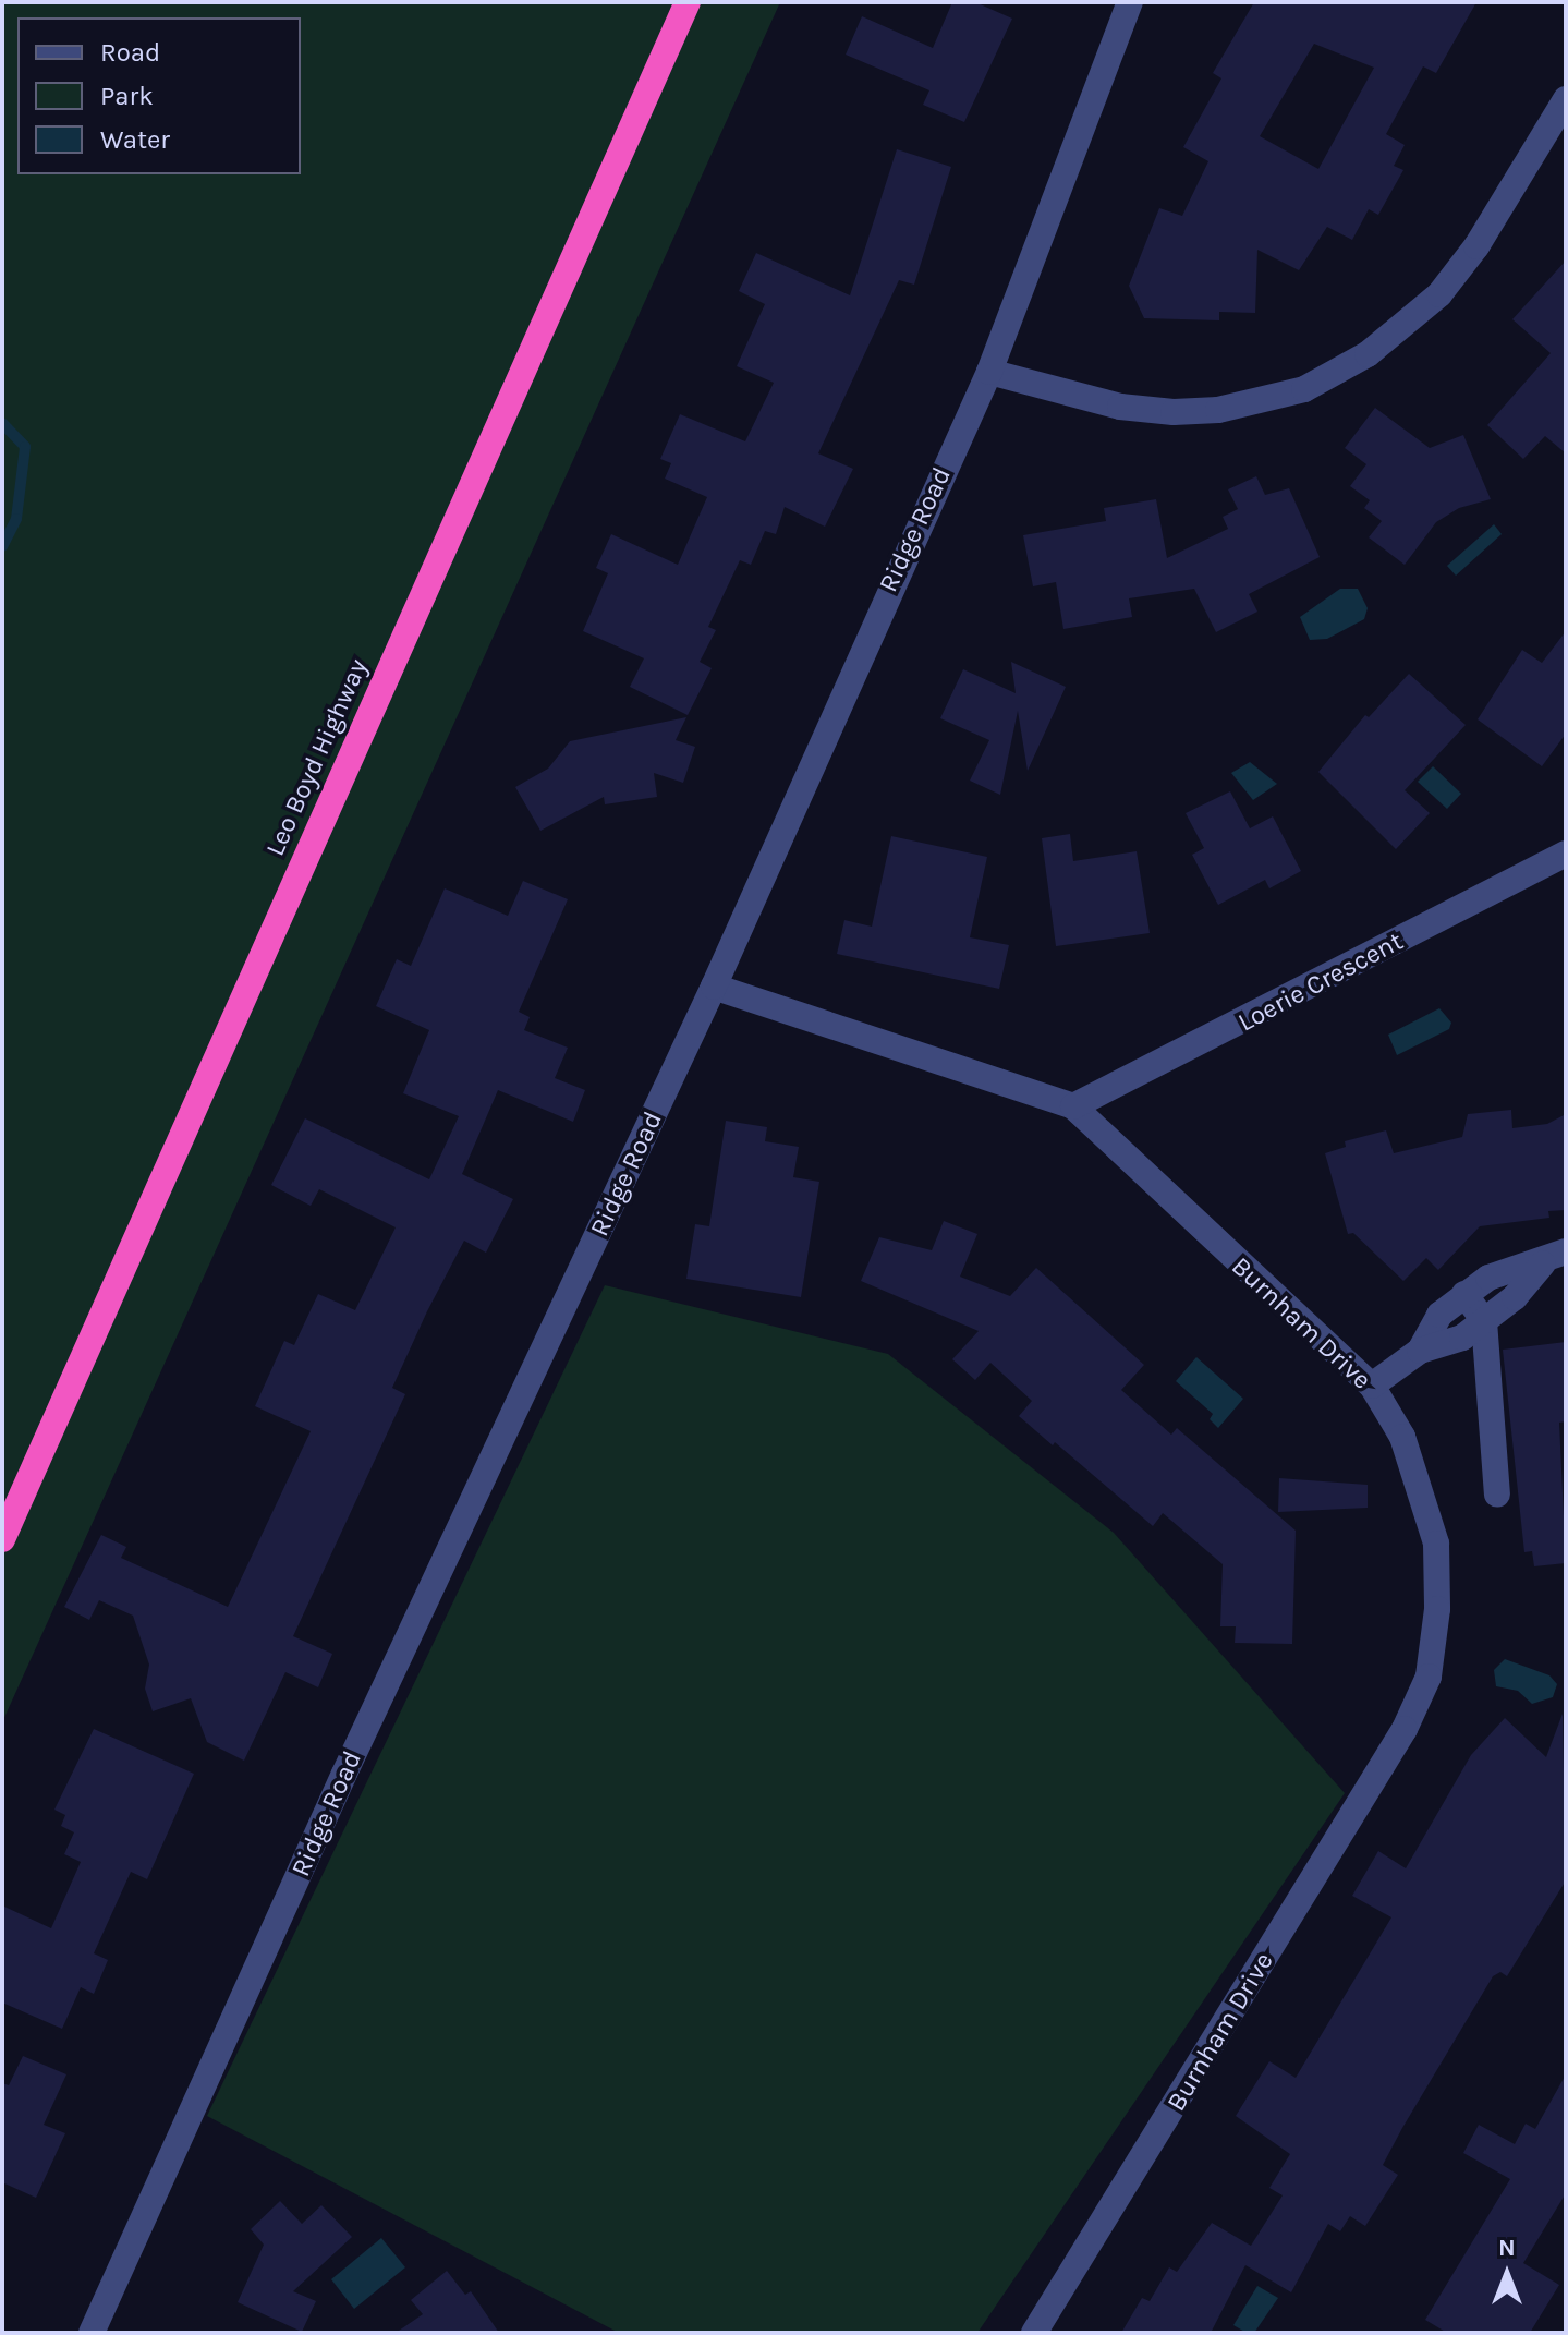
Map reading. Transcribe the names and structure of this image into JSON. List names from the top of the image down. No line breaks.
{"streets":{"highway":["Leo Boyd Highway"],"street":["Ridge Road","Loerie Crescent","Burnham Drive"]},"crossings":[["Ridge Road","Burnham Drive"],["Loerie Crescent","Burnham Drive"]],"legend":["Road","Park","Water"],"north":"top"}
